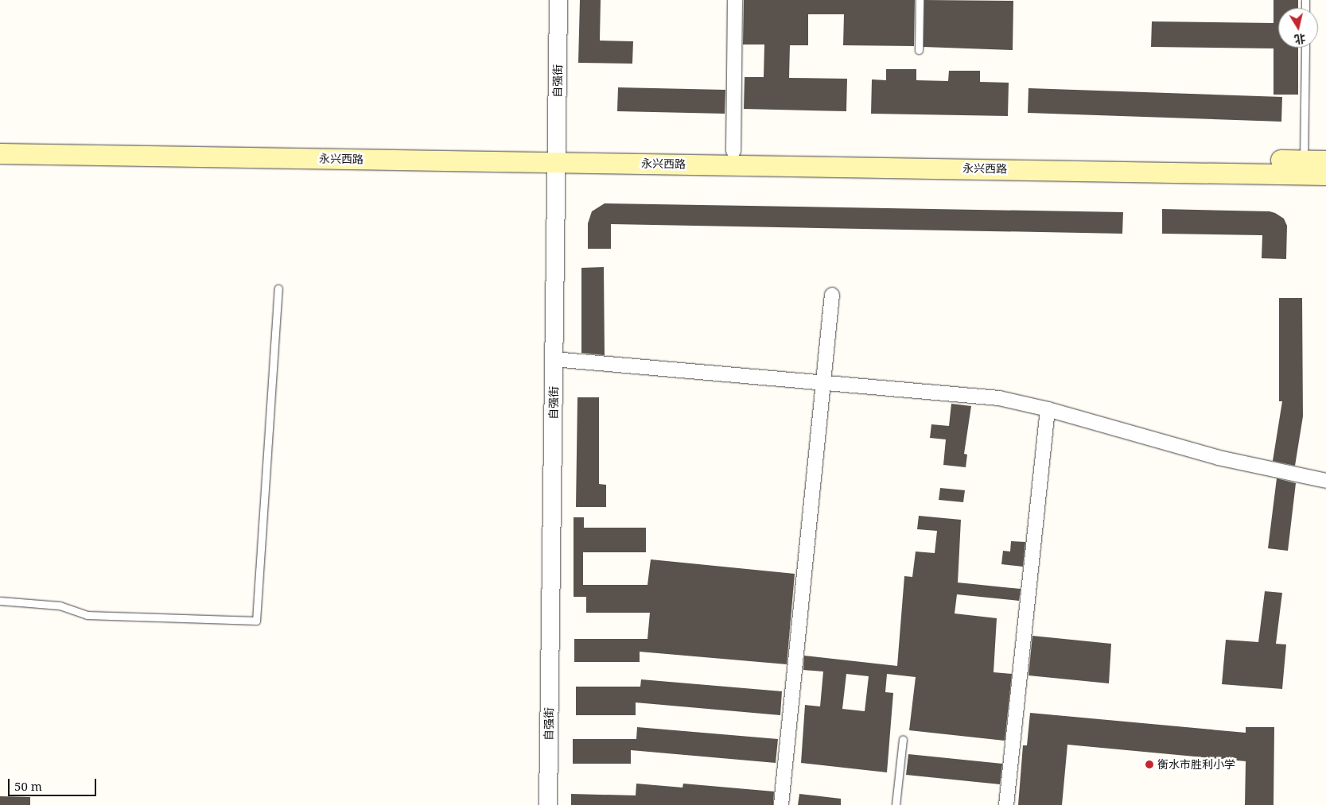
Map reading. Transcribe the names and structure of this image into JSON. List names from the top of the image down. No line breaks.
{"streets":{"main road":["永兴西路"],"street":["自强街"]},"crossings":[["自强街","永兴西路"]],"places":["衡水市胜利小学"],"scale_bar":"50 m","north":"bottom"}
